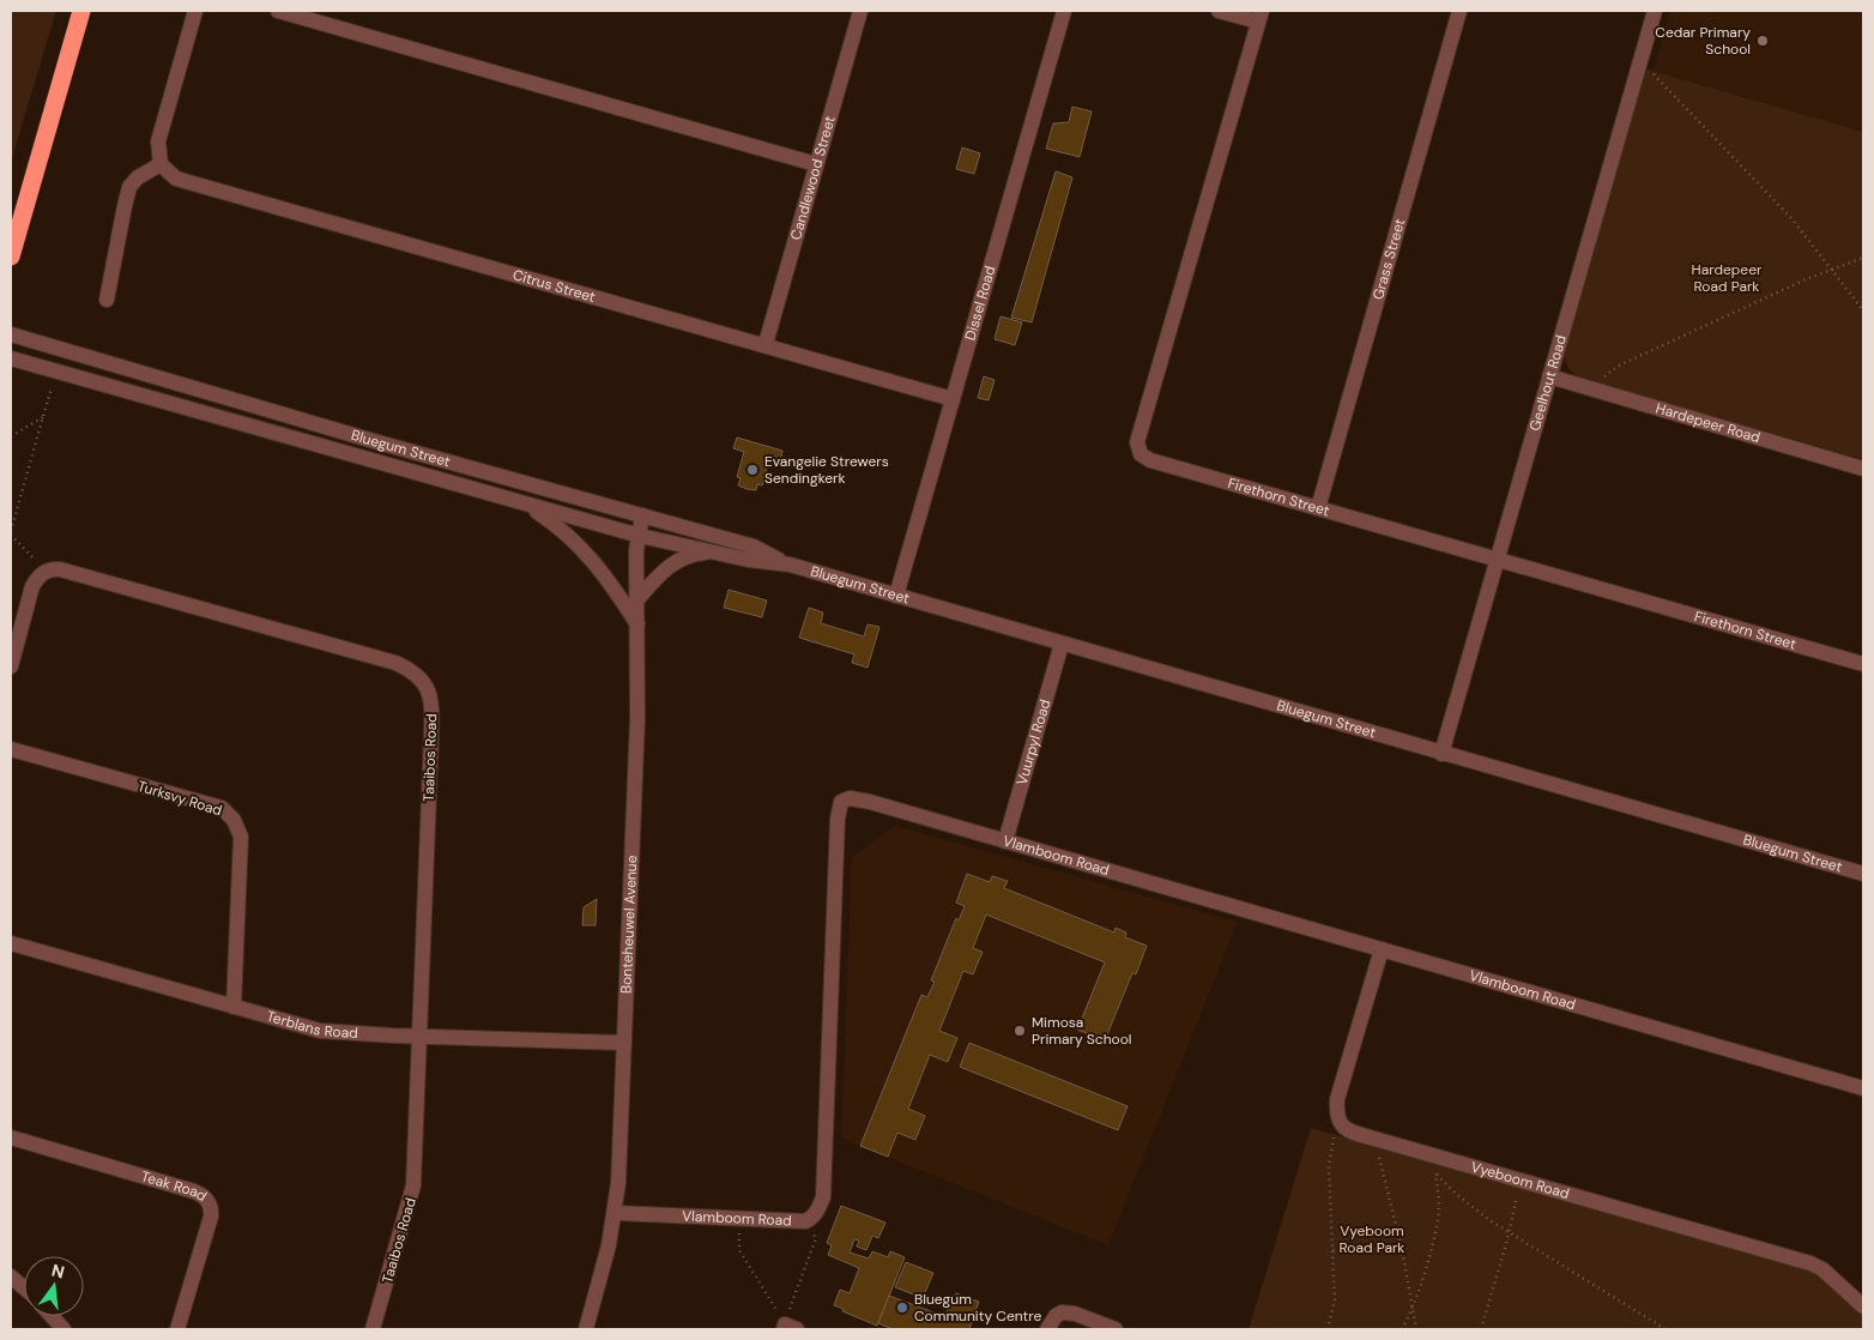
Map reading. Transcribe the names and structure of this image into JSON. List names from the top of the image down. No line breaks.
{"streets":{"street":["Candlewood Street","Grass Street","Citrus Street","Dissel Road","Geelhout Road","Hardepeer Road","Bluegum Street","Firethorn Street","Vuurpyl Road","Taaibos Road","Turksvy Road","Vlamboom Road","Bonteheuwel Avenue","Terblans Road","Vyeboom Road","Teak Road"]},"crossings":[["Candlewood Street","Citrus Street"],["Grass Street","Firethorn Street"],["Citrus Street","Dissel Road"],["Dissel Road","Bluegum Street"],["Geelhout Road","Hardepeer Road"],["Geelhout Road","Bluegum Street"],["Geelhout Road","Firethorn Street"],["Bluegum Street","Vuurpyl Road"],["Bluegum Street","Bonteheuwel Avenue"],["Vuurpyl Road","Vlamboom Road"],["Taaibos Road","Terblans Road"],["Turksvy Road","Terblans Road"],["Vlamboom Road","Bonteheuwel Avenue"],["Bonteheuwel Avenue","Terblans Road"]],"parks":["Hardepeer Road Park","Vyeboom Road Park"],"places":["Cedar Primary School","Evangelie Strewers Sendingkerk","Mimosa Primary School","Bluegum Community Centre"],"north":"top"}
